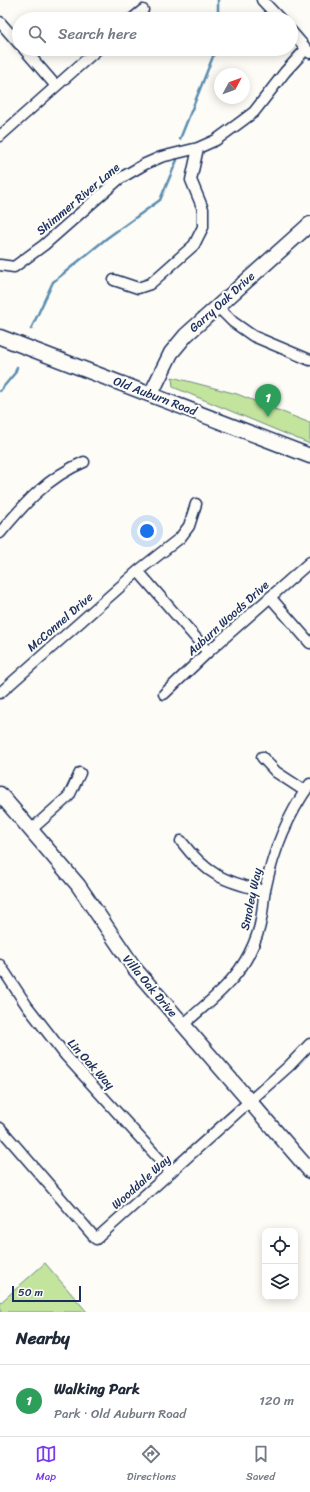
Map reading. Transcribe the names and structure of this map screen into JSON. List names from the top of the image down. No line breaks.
{"streets":{"street":["Shimmer River Lane","Garry Oak Drive","Old Auburn Road","Auburn Woods Drive","McConnel Drive","Smoley Way","Villa Oak Drive","Lin Oak Way","Wooddale Way"]},"crossings":[["Garry Oak Drive","Old Auburn Road"],["Smoley Way","Villa Oak Drive"],["Villa Oak Drive","Wooddale Way"],["Lin Oak Way","Wooddale Way"]],"scale_bar":"50 m","north":"top right","page":{"search":"Search here","pins":"1","scale":"50 m","heading":"Nearby","list":[{"mark":"1","name":"Walking Park","note":"Park · Old Auburn Road","value":"120 m"}],"nav":["Map","Directions","Saved"]}}
